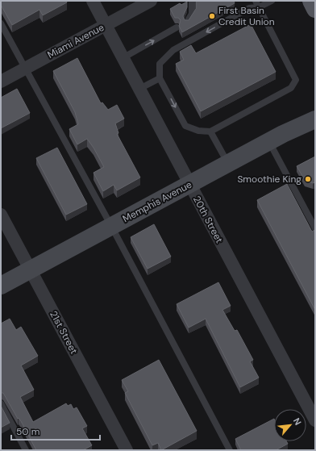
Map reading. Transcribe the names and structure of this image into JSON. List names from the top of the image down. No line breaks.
{"streets":{"street":["Miami Avenue","Memphis Avenue","20th Street","21st Street"]},"crossings":[["Miami Avenue","20th Street"],["Memphis Avenue","20th Street"],["Memphis Avenue","21st Street"]],"places":["First Basin Credit Union","Smoothie King"],"scale_bar":"50 m","north":"top right"}
